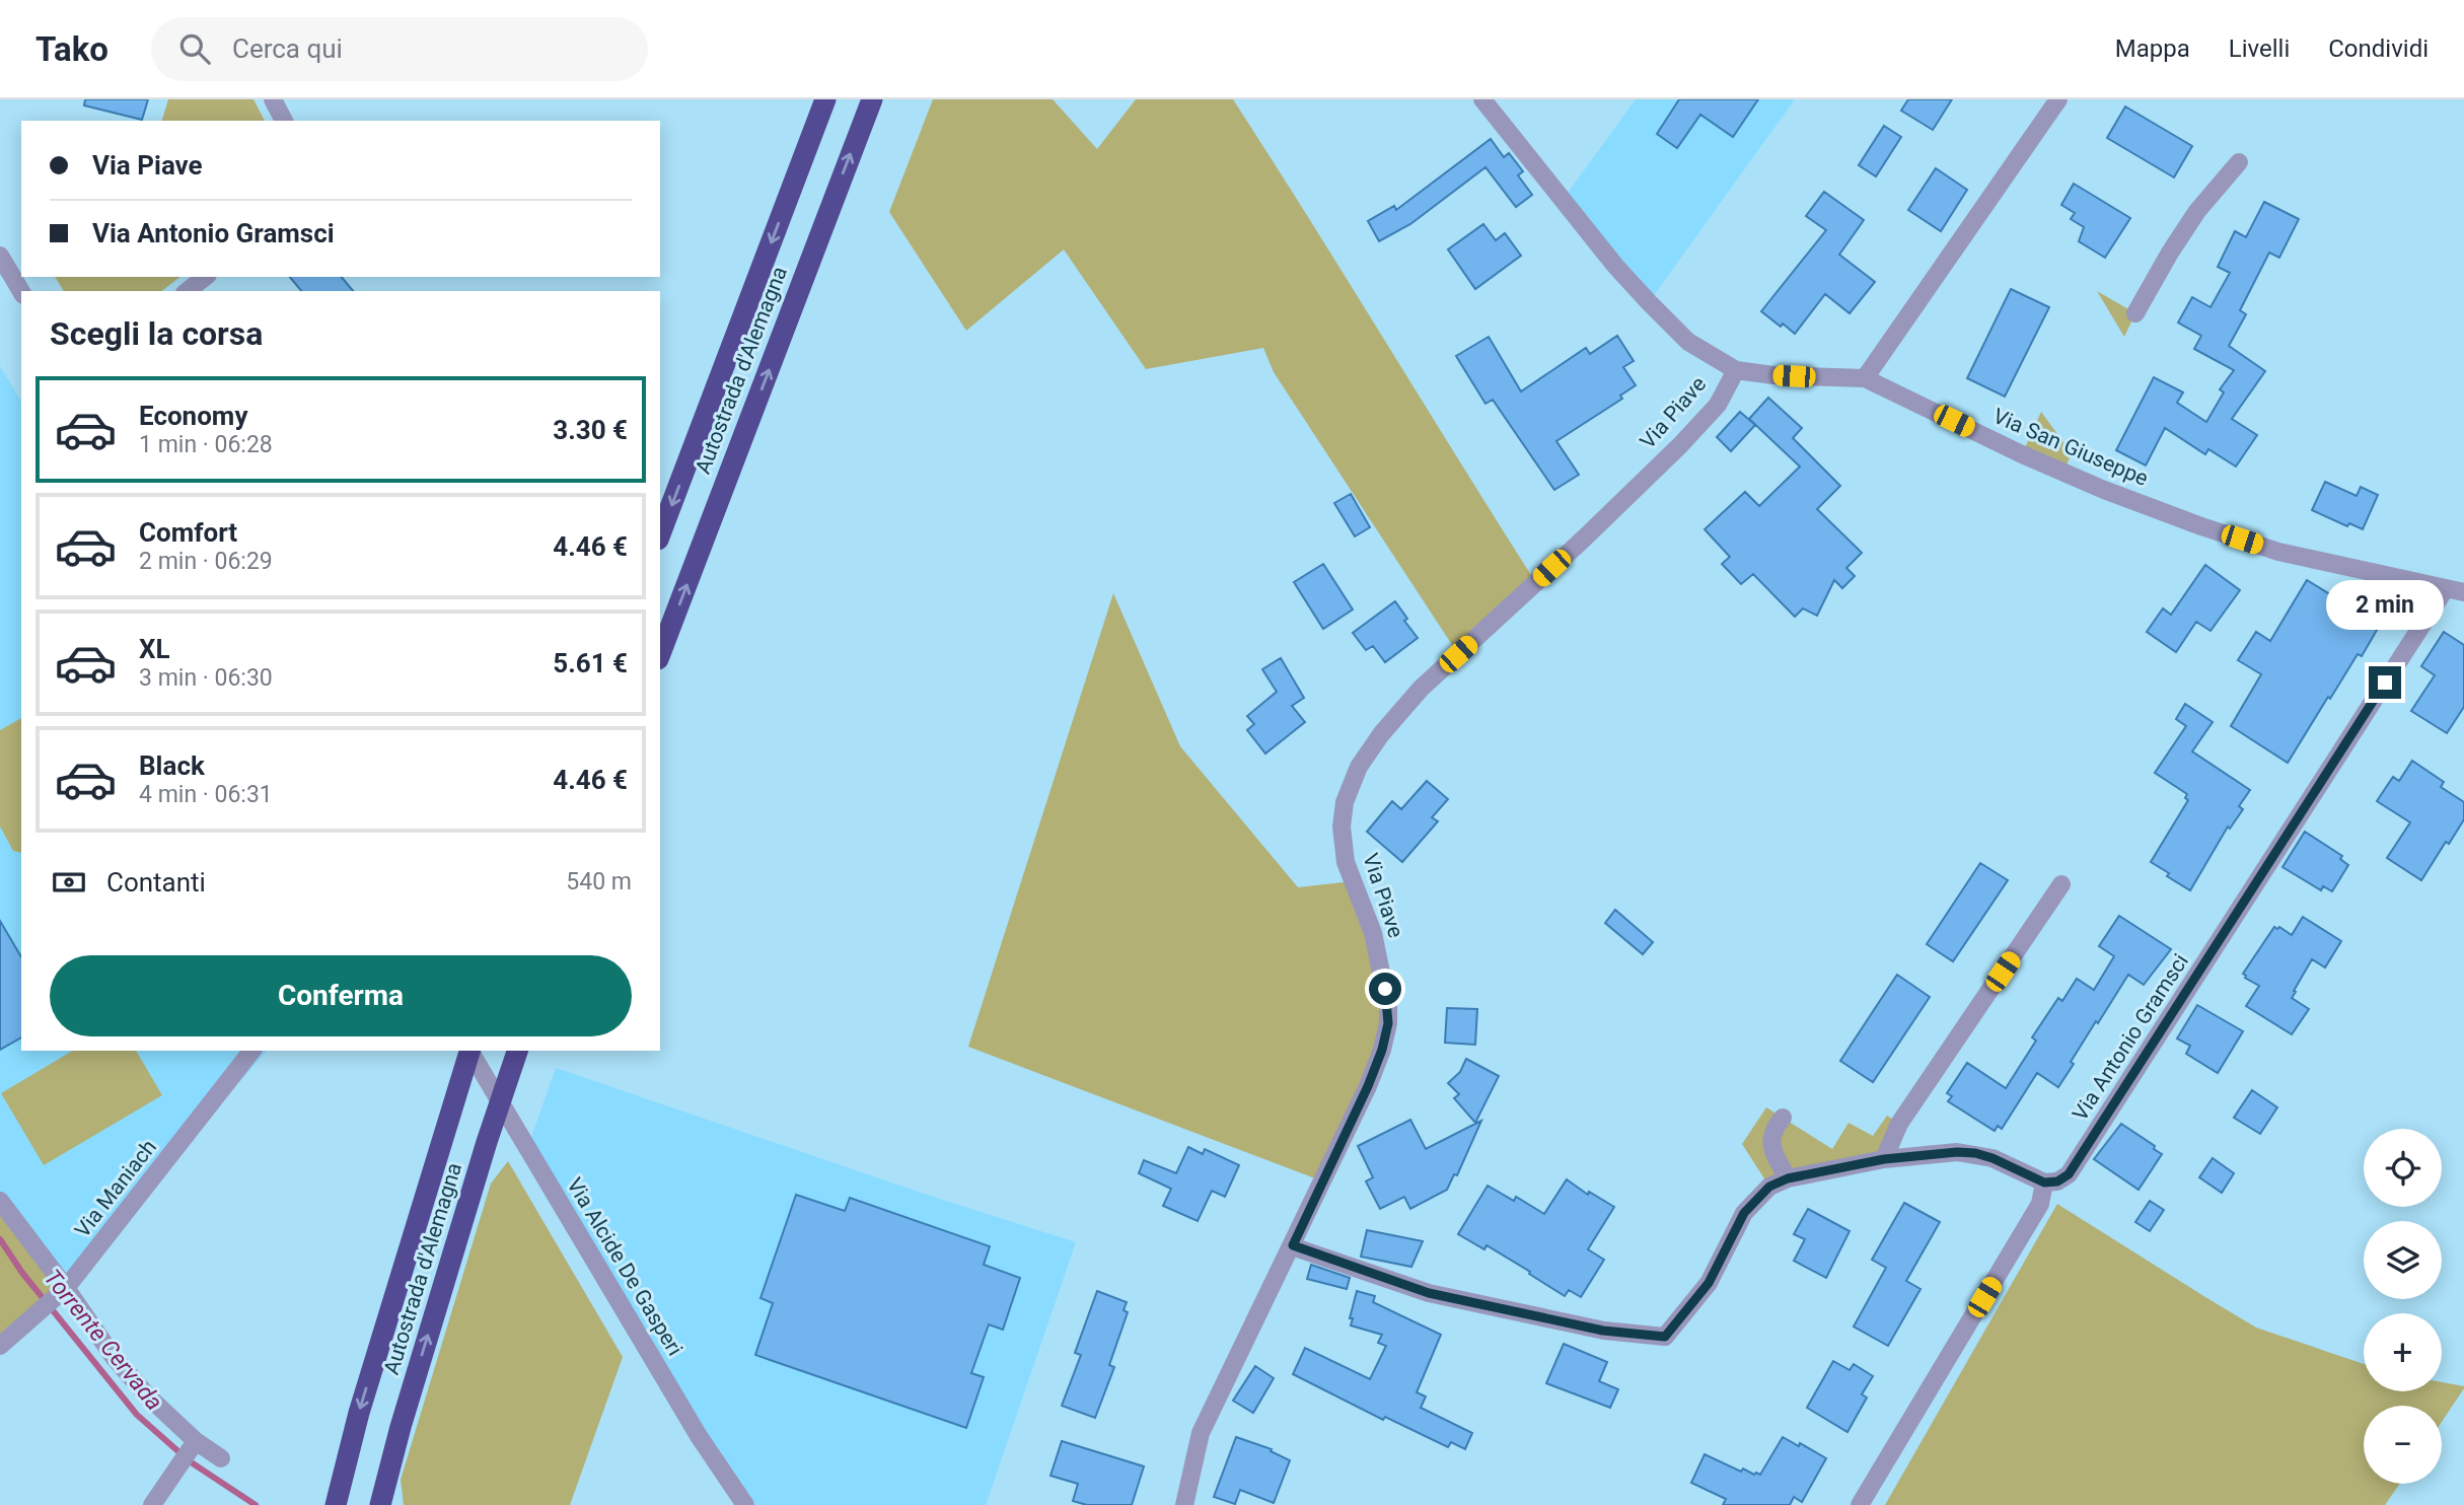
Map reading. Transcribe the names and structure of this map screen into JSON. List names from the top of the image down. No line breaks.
{"streets":{"highway":["Autostrada d'Alemagna"],"street":["Via Piave","Via San Giuseppe","Via Antonio Gramsci","Via Maniach","Via Alcide De Gasperi"]},"crossings":[["Via Piave","Via San Giuseppe"],["Via San Giuseppe","Via Antonio Gramsci"]],"water":["Torrente Cervada"],"page":{"header":"Tako","search":"Cerca qui","nav":["Mappa","Livelli","Condividi"],"banner":["Via Piave","Via Antonio Gramsci"],"heading":"Scegli la corsa","list":[{"name":"Economy","note":"1 min · 06:28","value":"3.30 €"},{"name":"Comfort","note":"2 min · 06:29","value":"4.46 €"},{"name":"XL","note":"3 min · 06:30","value":"5.61 €"},{"name":"Black","note":"4 min · 06:31","value":"4.46 €"}],"bubble":"2 min","pay":["Contanti","540 m"],"buttons":"Conferma","map_buttons":["+","−"]}}
